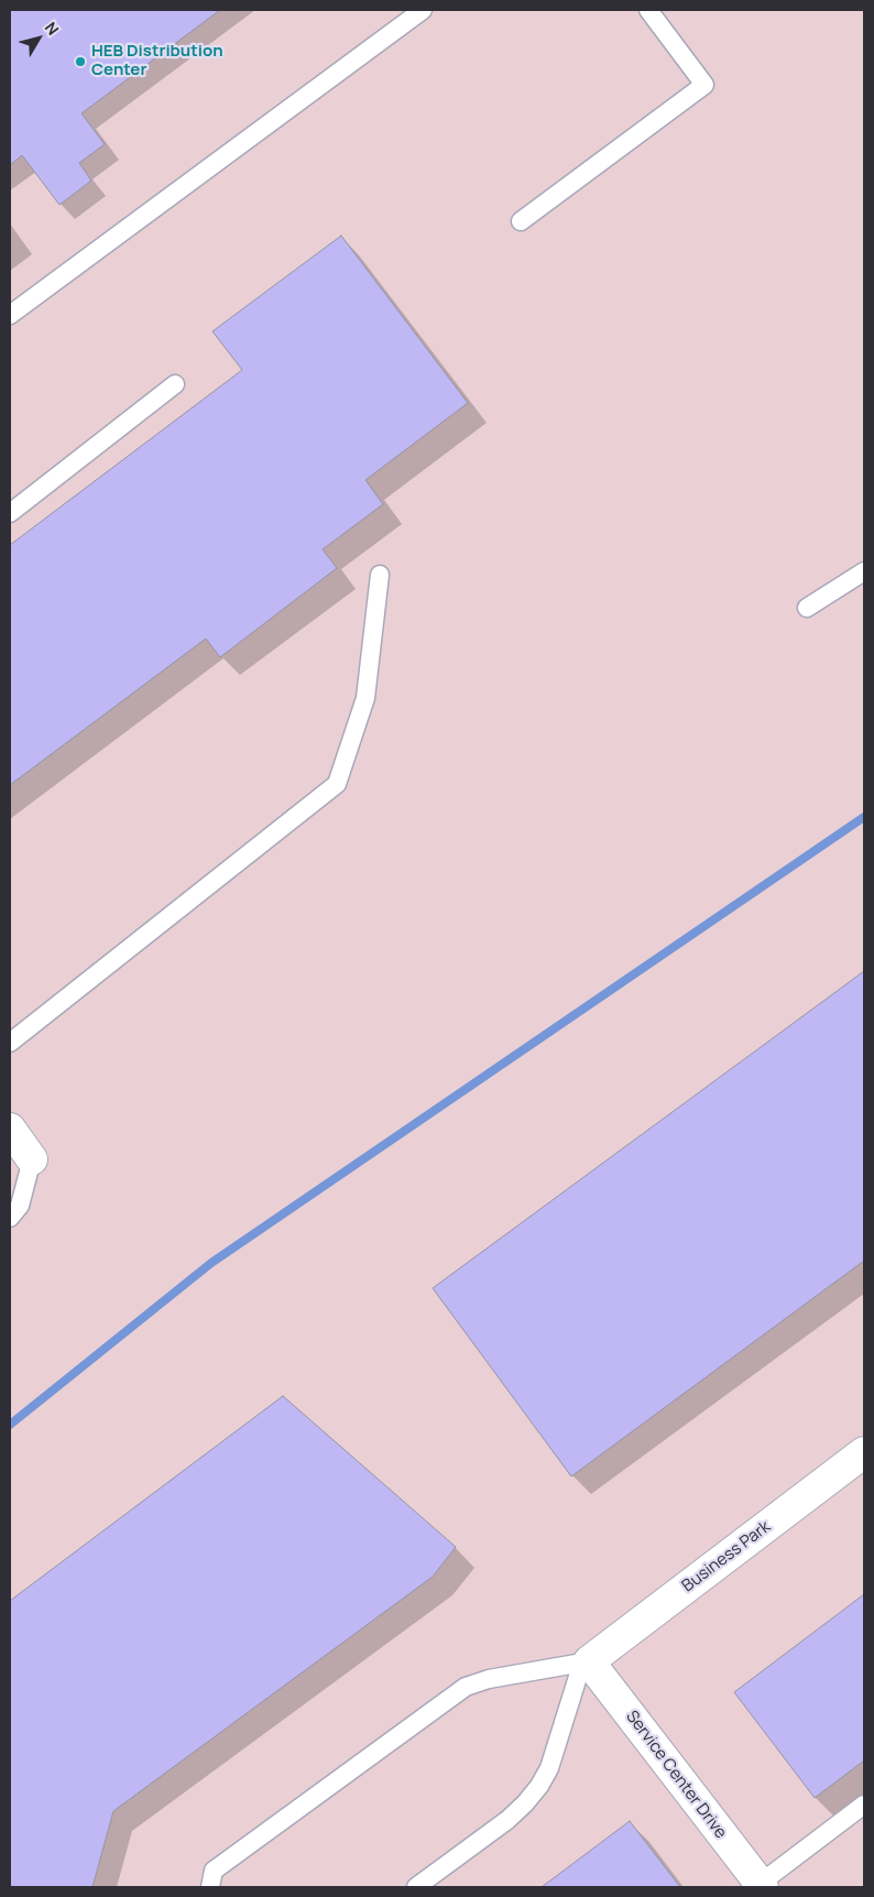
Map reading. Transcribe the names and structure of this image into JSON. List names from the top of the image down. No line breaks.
{"streets":{"street":["Business Park","Service Center Drive"]},"crossings":[["Business Park","Service Center Drive"]],"places":["HEB Distribution Center"],"north":"top right"}
